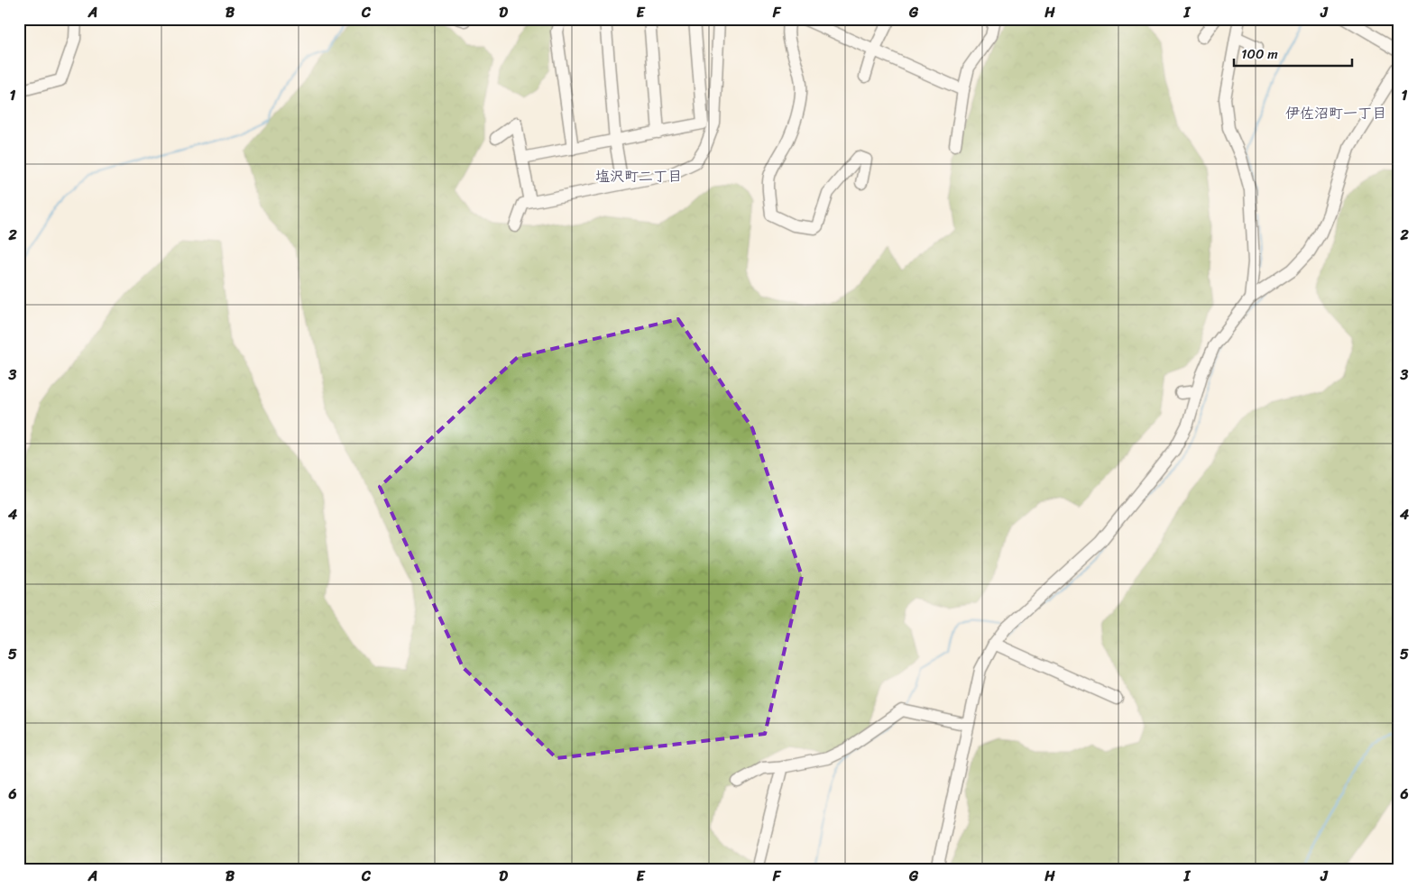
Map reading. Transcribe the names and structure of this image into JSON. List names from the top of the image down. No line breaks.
{"districts":["伊佐沼町一丁目","塩沢町二丁目"],"scale_bar":"100 m","grid":{"columns":["A","B","C","D","E","F","G","H","I","J"],"rows":["1","2","3","4","5","6"]}}
